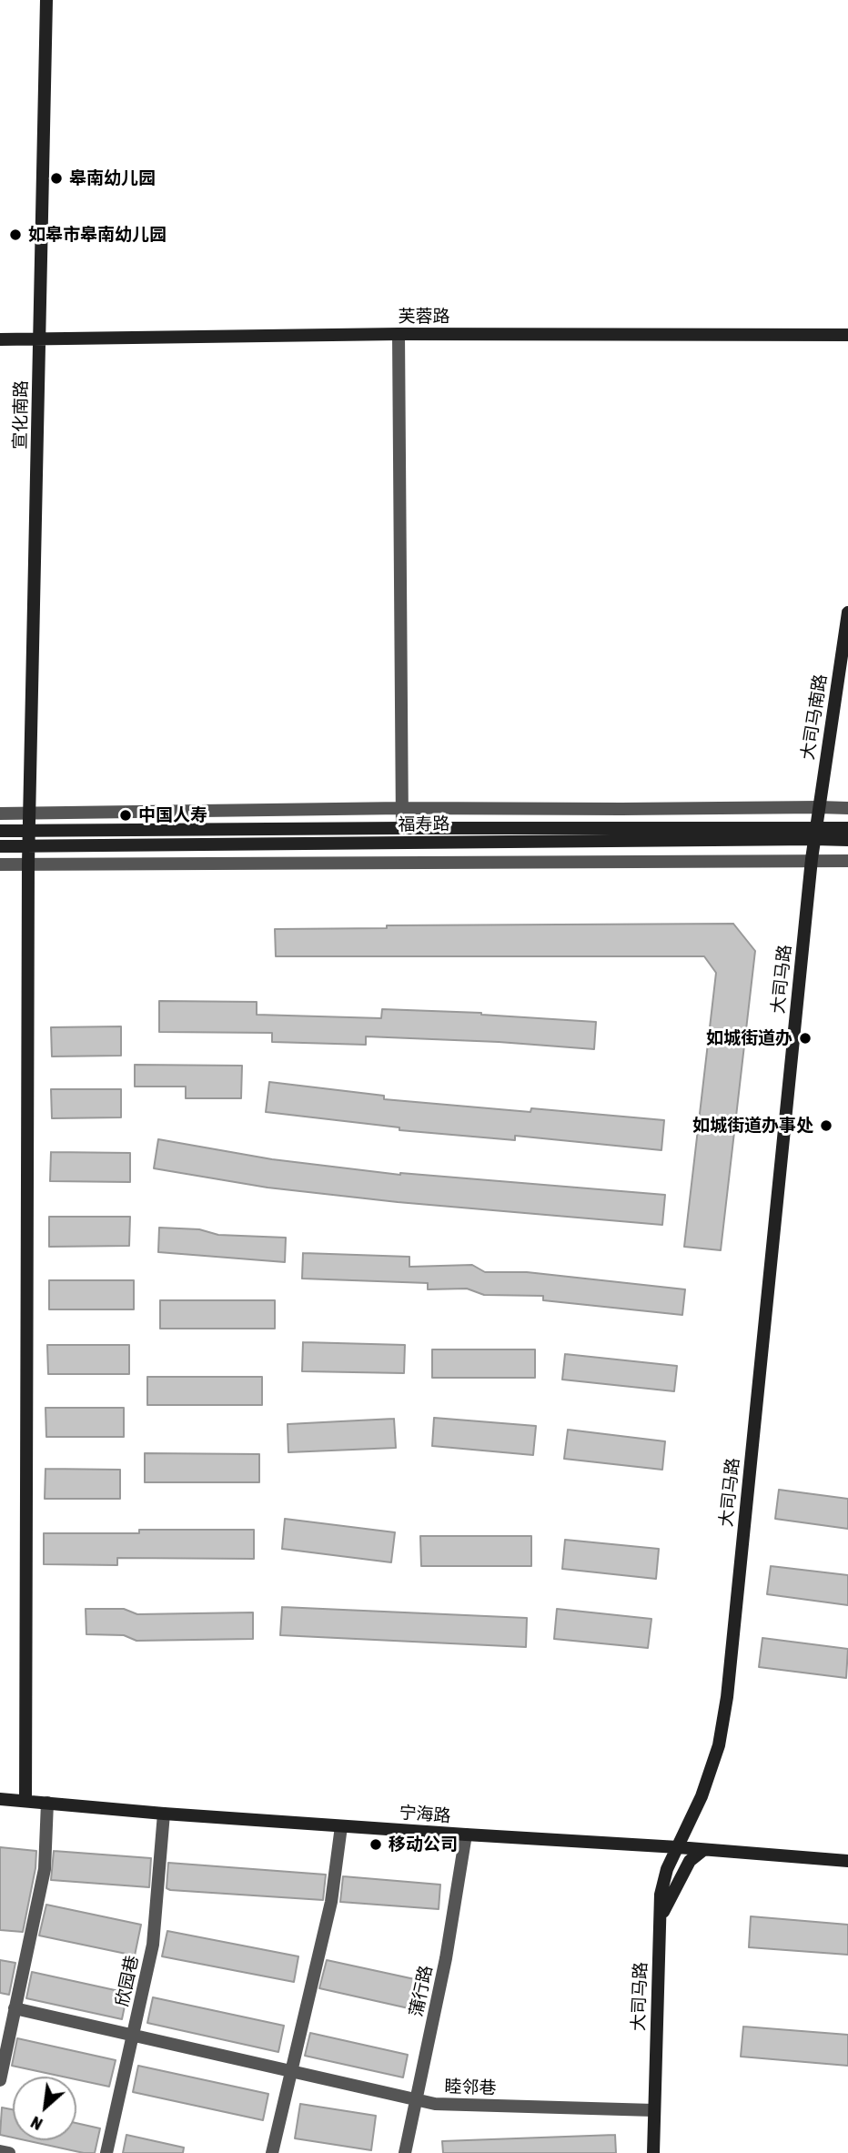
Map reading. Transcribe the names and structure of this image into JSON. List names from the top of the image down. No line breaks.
{"streets":{"street":["芙蓉路","宣化南路","大司马南路","福寿路","大司马路","宁海路","欣园巷","蒲行路","睦邻巷"]},"crossings":[["芙蓉路","宣化南路"],["宣化南路","福寿路"],["宣化南路","宁海路"],["大司马南路","福寿路"],["大司马南路","大司马路"],["福寿路","大司马路"],["大司马路","宁海路"],["大司马路","睦邻巷"],["宁海路","欣园巷"],["宁海路","蒲行路"],["欣园巷","睦邻巷"],["蒲行路","睦邻巷"]],"places":["皋南幼儿园","如皋市皋南幼儿园","中国人寿","如城街道办","如城街道办事处","移动公司"],"north":"bottom left"}
